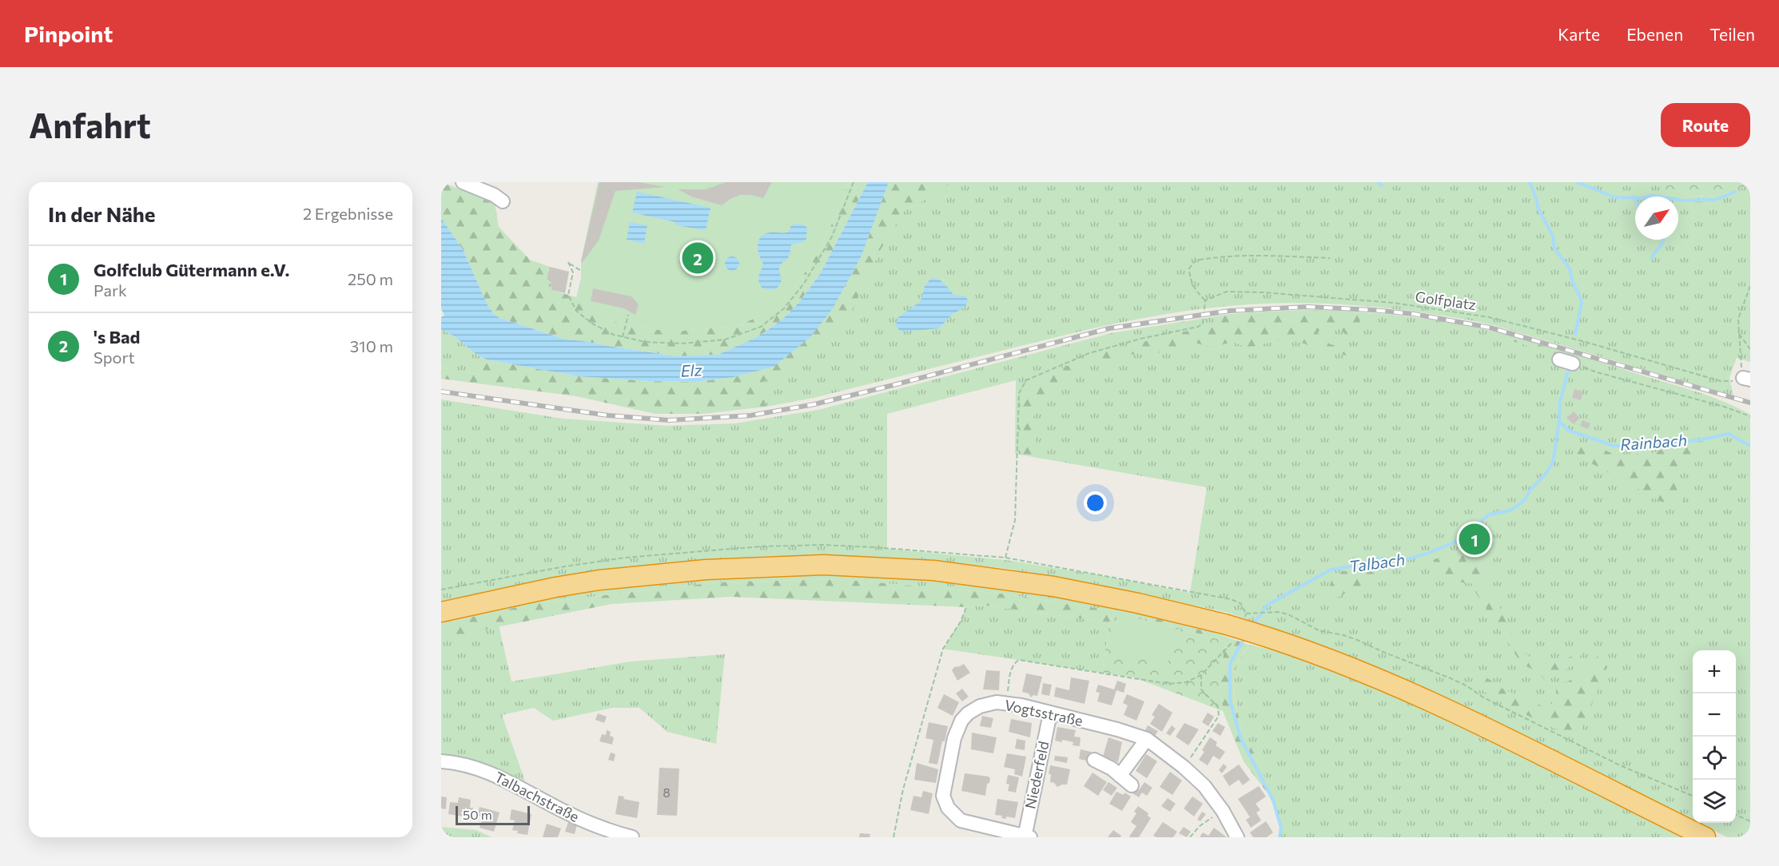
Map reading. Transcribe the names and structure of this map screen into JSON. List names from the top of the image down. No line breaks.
{"streets":{"street":["Vogtsstraße","Niederfeld","Talbachstraße"],"path":["Golfplatz"]},"crossings":[["Vogtsstraße","Niederfeld"]],"water":["Elz","Rainbach","Talbach"],"house_numbers":["8"],"scale_bar":"50 m","north":"top right","page":{"header":"Pinpoint","nav":["Karte","Ebenen","Teilen"],"buttons":"Route","title":"Anfahrt","heading":["In der Nähe","2 Ergebnisse"],"pins":["2","1"],"list":[{"mark":"1","name":"Golfclub Gütermann e.V.","note":"Park","value":"250 m"},{"mark":"2","name":"'s Bad","note":"Sport","value":"310 m"}],"map_buttons":["+","−"],"scale":"50 m"}}
